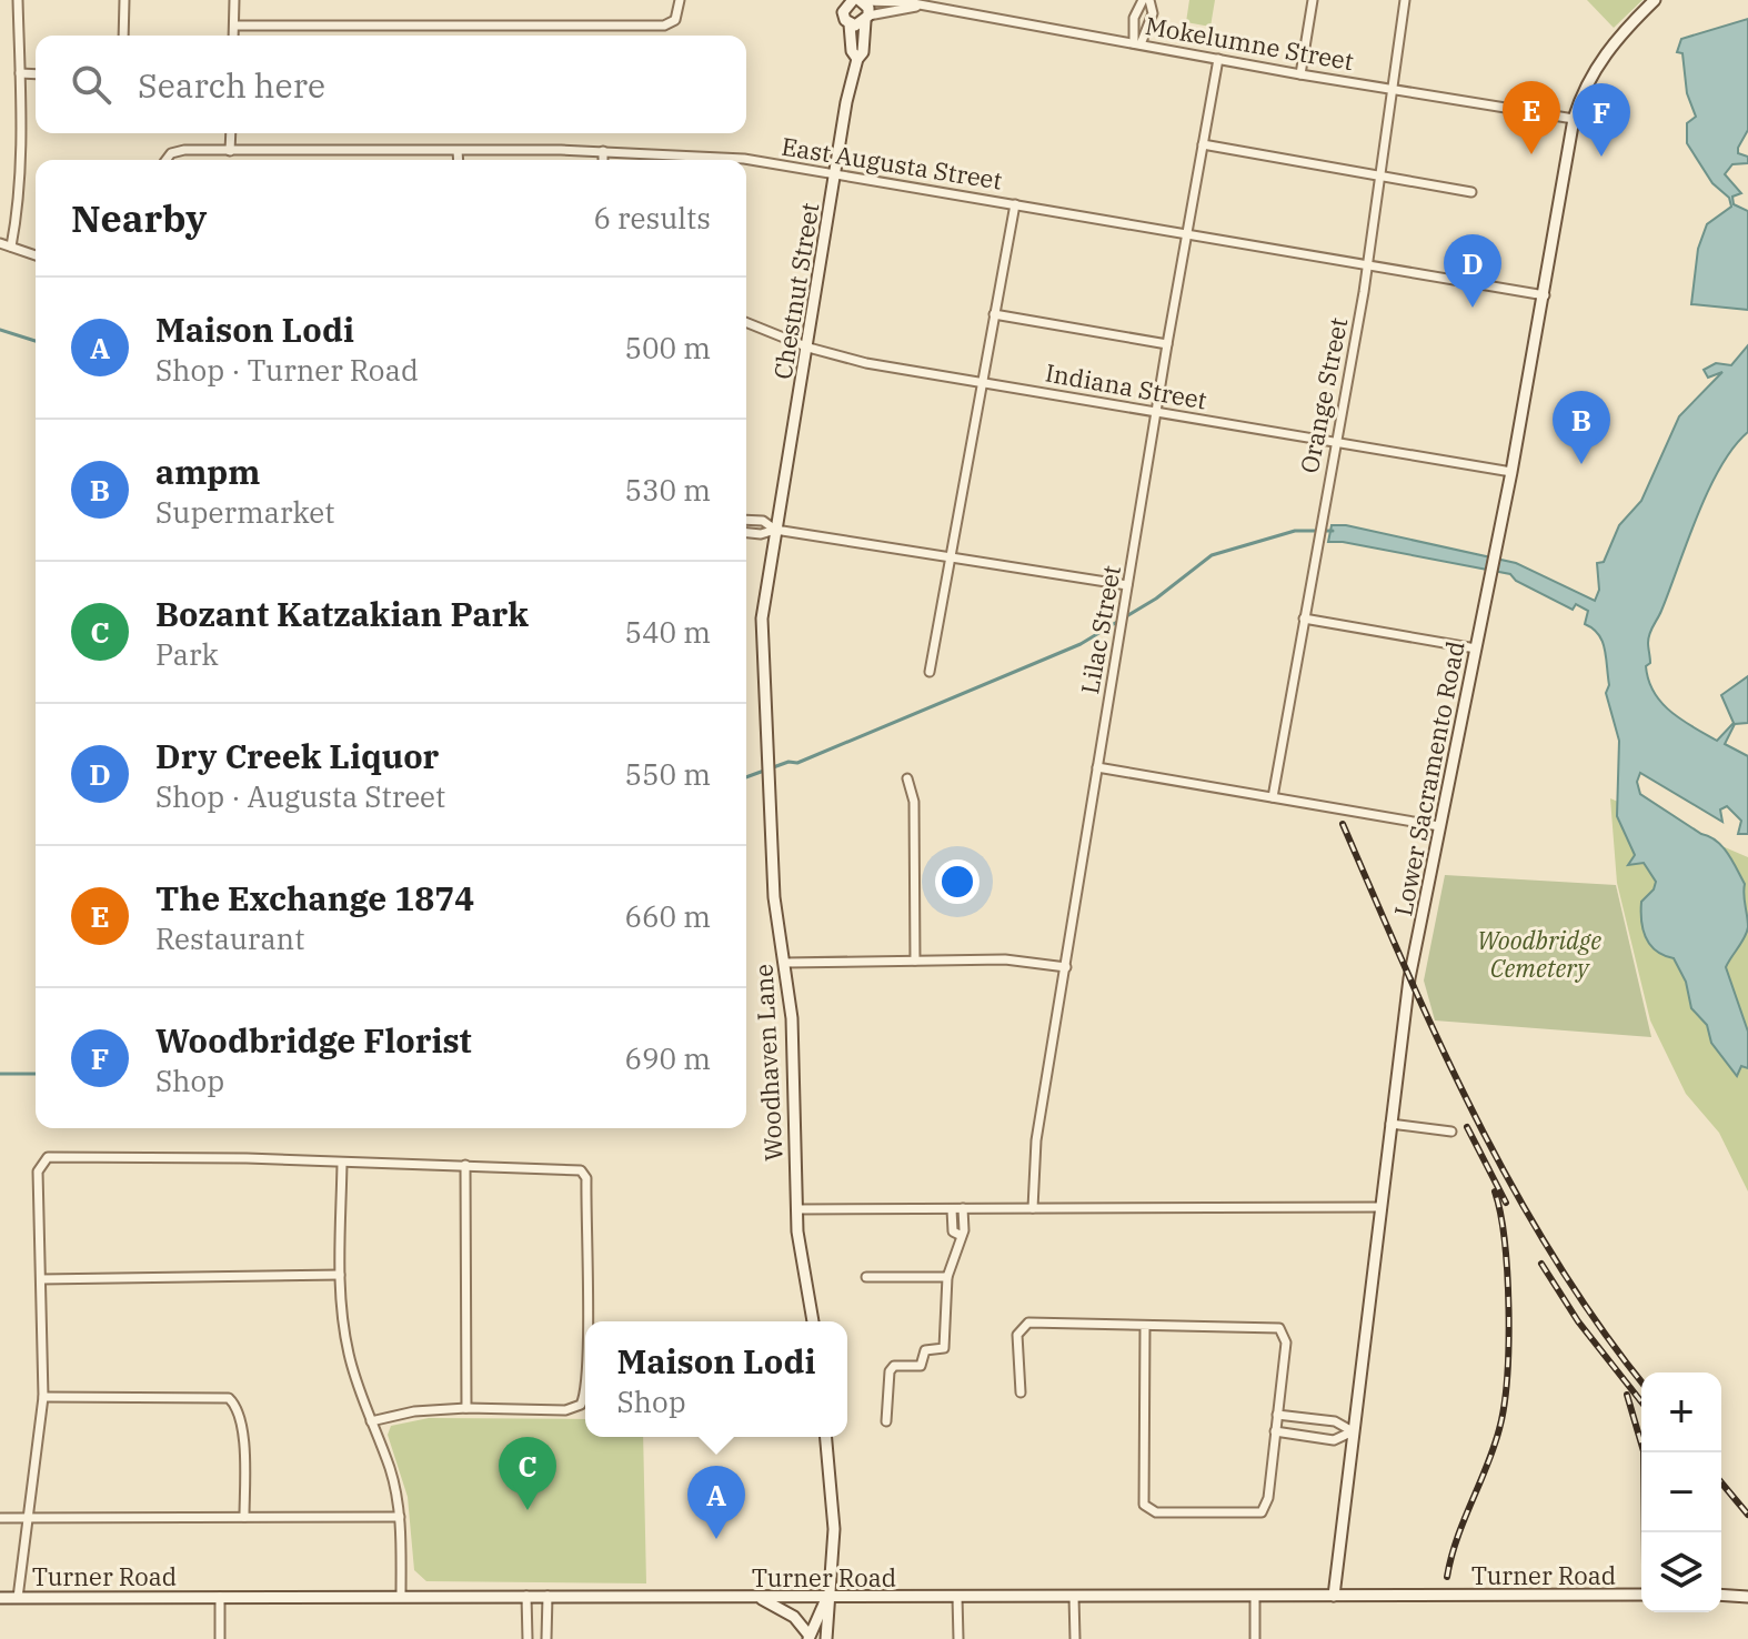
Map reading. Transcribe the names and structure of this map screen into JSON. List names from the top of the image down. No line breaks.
{"streets":{"main road":["Chestnut Street","Lower Sacramento Road","Woodhaven Lane","Turner Road"],"street":["Mokelumne Street","East Augusta Street","Indiana Street","Orange Street","Lilac Street"]},"crossings":[["Mokelumne Street","Chestnut Street"],["Mokelumne Street","Orange Street"],["Mokelumne Street","Lilac Street"],["Mokelumne Street","Lower Sacramento Road"],["East Augusta Street","Chestnut Street"],["East Augusta Street","Orange Street"],["East Augusta Street","Lilac Street"],["East Augusta Street","Lower Sacramento Road"],["Chestnut Street","Indiana Street"],["Chestnut Street","Woodhaven Lane"],["Indiana Street","Orange Street"],["Indiana Street","Lilac Street"],["Indiana Street","Lower Sacramento Road"],["Lower Sacramento Road","Turner Road"]],"parks":["Woodbridge Cemetery"],"page":{"search":"Search here","pins":["E","F","D","B","C","A"],"heading":["Nearby","6 results"],"list":[{"mark":"A","name":"Maison Lodi","note":"Shop · Turner Road","value":"500 m"},{"mark":"B","name":"ampm","note":"Supermarket","value":"530 m"},{"mark":"C","name":"Bozant Katzakian Park","note":"Park","value":"540 m"},{"mark":"D","name":"Dry Creek Liquor","note":"Shop · Augusta Street","value":"550 m"},{"mark":"E","name":"The Exchange 1874","note":"Restaurant","value":"660 m"},{"mark":"F","name":"Woodbridge Florist","note":"Shop","value":"690 m"}],"popup":["Maison Lodi","Shop"],"map_buttons":["+","−"]}}
